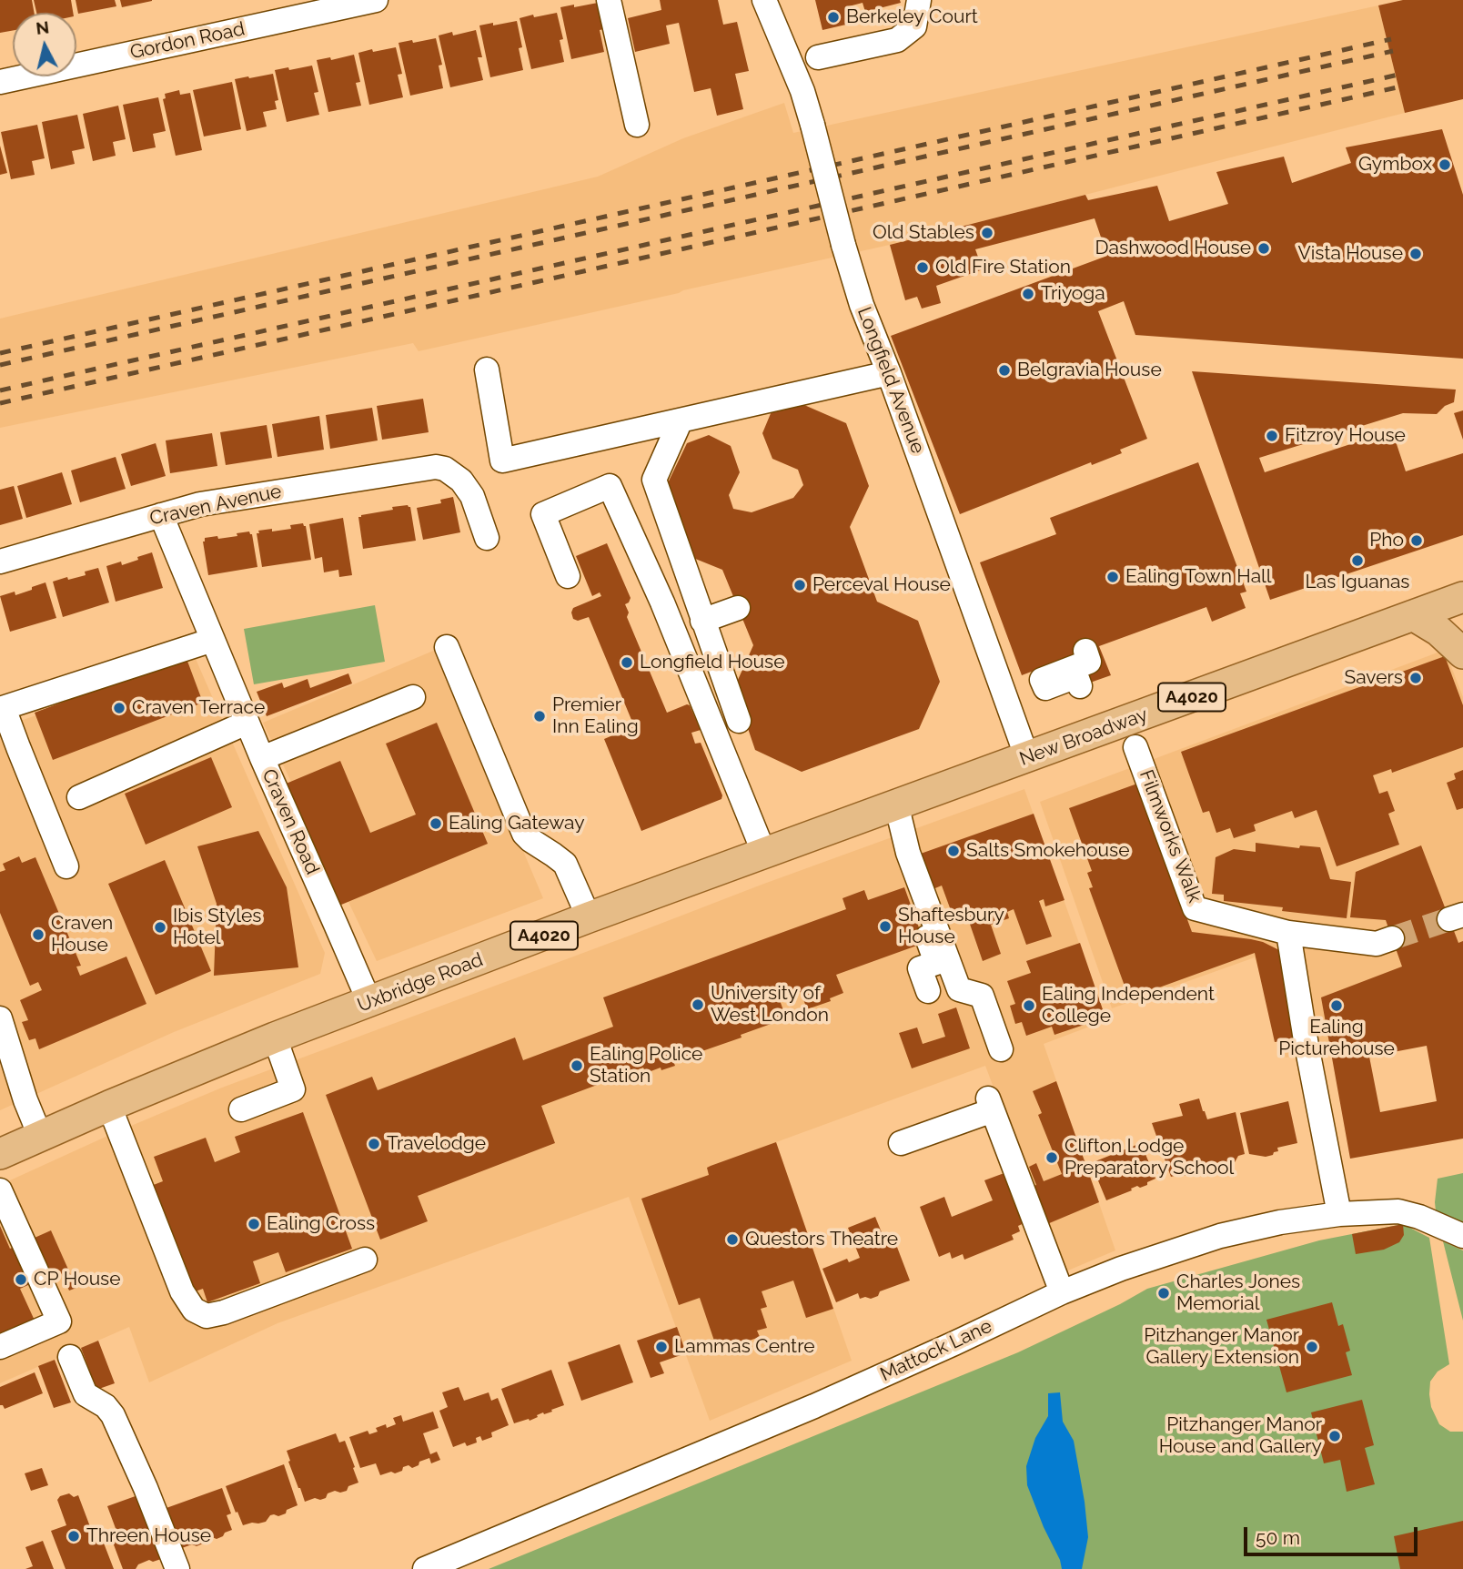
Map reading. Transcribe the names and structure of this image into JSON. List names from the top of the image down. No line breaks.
{"streets":{"main road":["A4020","New Broadway","Uxbridge Road"],"street":["Gordon Road","Longfield Avenue","Craven Avenue","Craven Road","Filmworks Walk","Mattock Lane"]},"crossings":[["Longfield Avenue","New Broadway"],["Craven Avenue","Craven Road"],["New Broadway","Uxbridge Road"],["Craven Road","Uxbridge Road"]],"places":["Berkeley Court","Gymbox","Old Stables","Dashwood House","Vista House","Old Fire Station","Triyoga","Belgravia House","Fitzroy House","Pho","Las Iguanas","Ealing Town Hall","Perceval House","Longfield House","Savers","Craven Terrace","Premier Inn Ealing","Ealing Gateway","Salts Smokehouse","Shaftesbury House","Ibis Styles Hotel","Craven House","University of West London","Ealing Independent College","Ealing Picturehouse","Ealing Police Station","Travelodge","Clifton Lodge Preparatory School","Ealing Cross","Questors Theatre","CP House","Charles Jones Memorial","Lammas Centre","Pitzhanger Manor Gallery Extension","Pitzhanger Manor House and Gallery","Threen House"],"scale_bar":"50 m","north":"top"}
